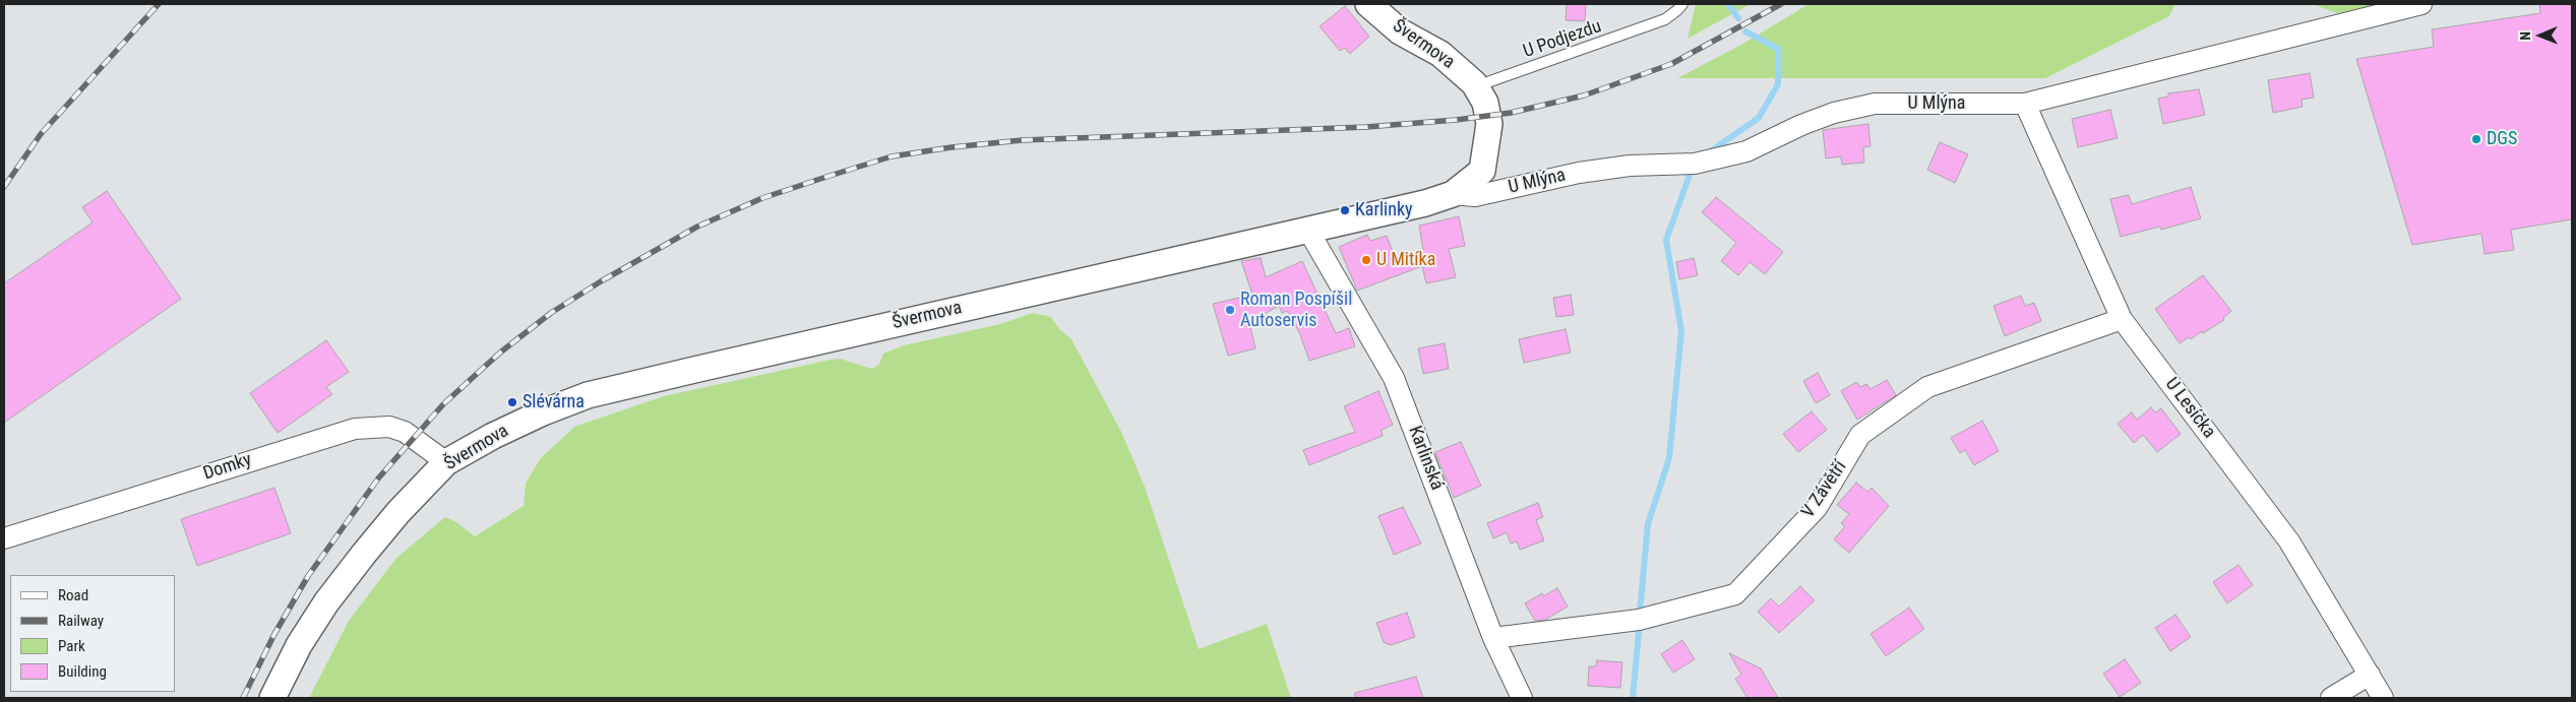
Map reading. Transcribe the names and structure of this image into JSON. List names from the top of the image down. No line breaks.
{"streets":{"street":["Švermova","U Mlýna","U Lesíčka","Karlinská","Domky","V Závětří"],"lane":["U Podjezdu"]},"crossings":[["U Podjezdu","Švermova"],["Švermova","U Mlýna"],["Švermova","Karlinská"],["Švermova","Domky"],["U Mlýna","U Lesíčka"],["U Lesíčka","V Závětří"],["Karlinská","V Závětří"]],"places":["DGS","Karlinky","U Mitíka","Roman Pospíšil Autoservis","Slévárna"],"legend":["Road","Railway","Park","Building"],"north":"left"}
